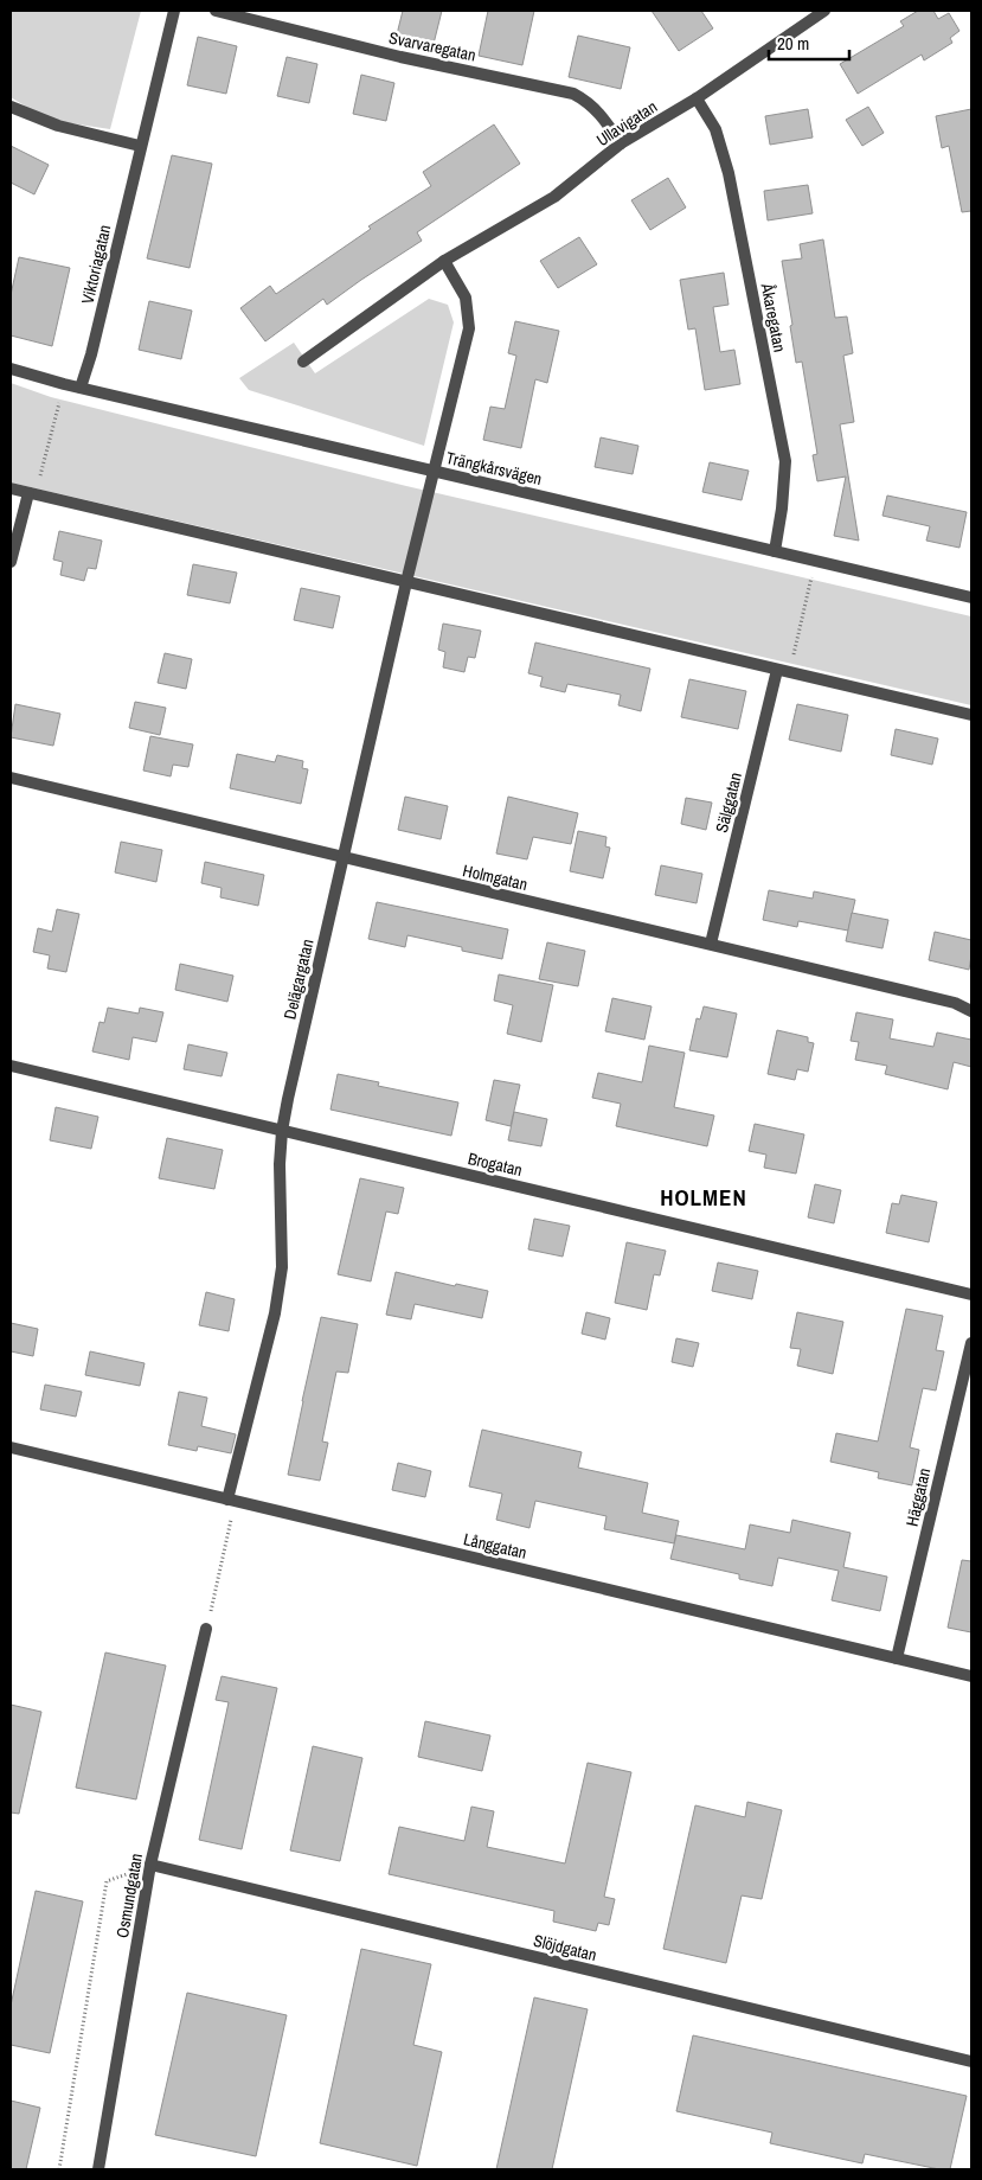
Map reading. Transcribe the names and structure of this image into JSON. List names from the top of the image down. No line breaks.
{"streets":{"street":["Svarvaregatan","Ullavigatan","Viktoriagatan","Åkaregatan","Trängkårsvägen","Sälggatan","Holmgatan","Delägargatan","Brogatan","Häggatan","Långgatan","Osmundgatan","Slöjdgatan"]},"crossings":[["Svarvaregatan","Ullavigatan"],["Ullavigatan","Åkaregatan"],["Viktoriagatan","Trängkårsvägen"],["Åkaregatan","Trängkårsvägen"],["Trängkårsvägen","Delägargatan"],["Sälggatan","Holmgatan"],["Holmgatan","Delägargatan"],["Delägargatan","Brogatan"],["Delägargatan","Långgatan"],["Häggatan","Långgatan"],["Osmundgatan","Slöjdgatan"]],"districts":["HOLMEN"],"scale_bar":"20 m"}
